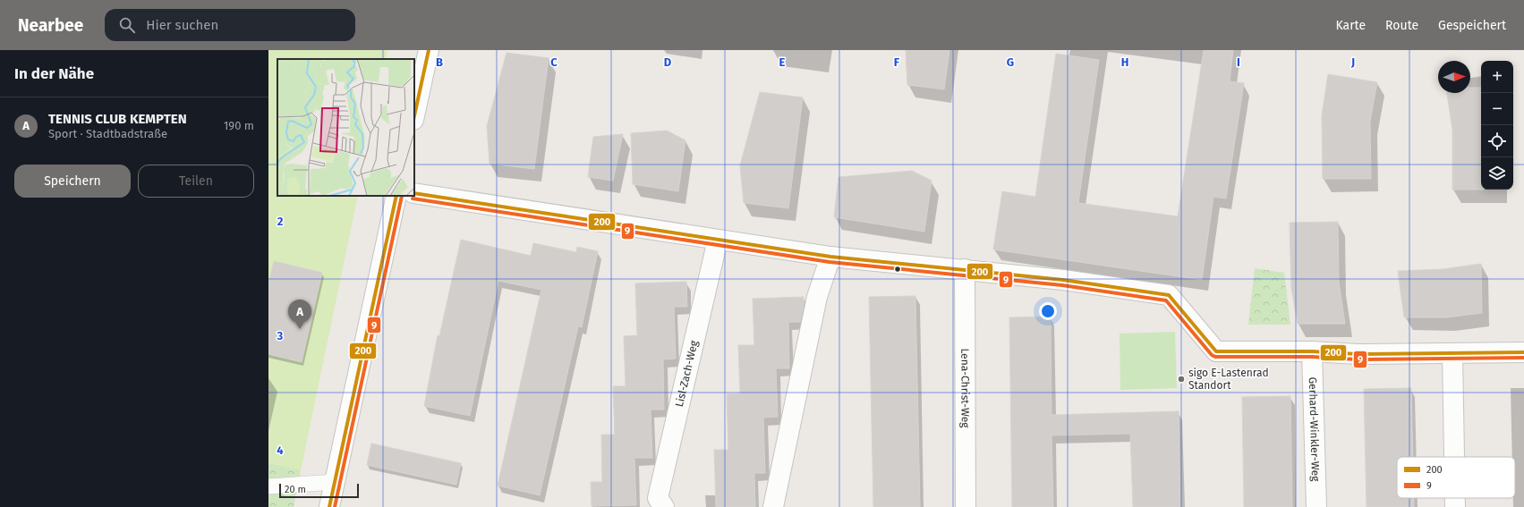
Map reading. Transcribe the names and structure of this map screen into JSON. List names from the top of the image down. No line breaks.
{"streets":{"street":["Lisl-Zach-Weg","Lena-Christ-Weg","Gerhard-Winkler-Weg"]},"places":["sigo E-Lastenrad Standort"],"lines":["transit line 200","transit line 9"],"legend":["200","9"],"scale_bar":"20 m","north":"right","page":{"header":"Nearbee","search":"Hier suchen","nav":["Karte","Route","Gespeichert"],"heading":"In der Nähe","map_buttons":["+","−"],"list":[{"mark":"A","name":"TENNIS CLUB KEMPTEN","note":"Sport · Stadtbadstraße","value":"190 m"}],"buttons":["Speichern","Teilen"],"pins":"A","scale":"20 m"},"grid":{"columns":["B","C","D","E","F","G","H","I","J"],"rows":["2","3","4"]}}
